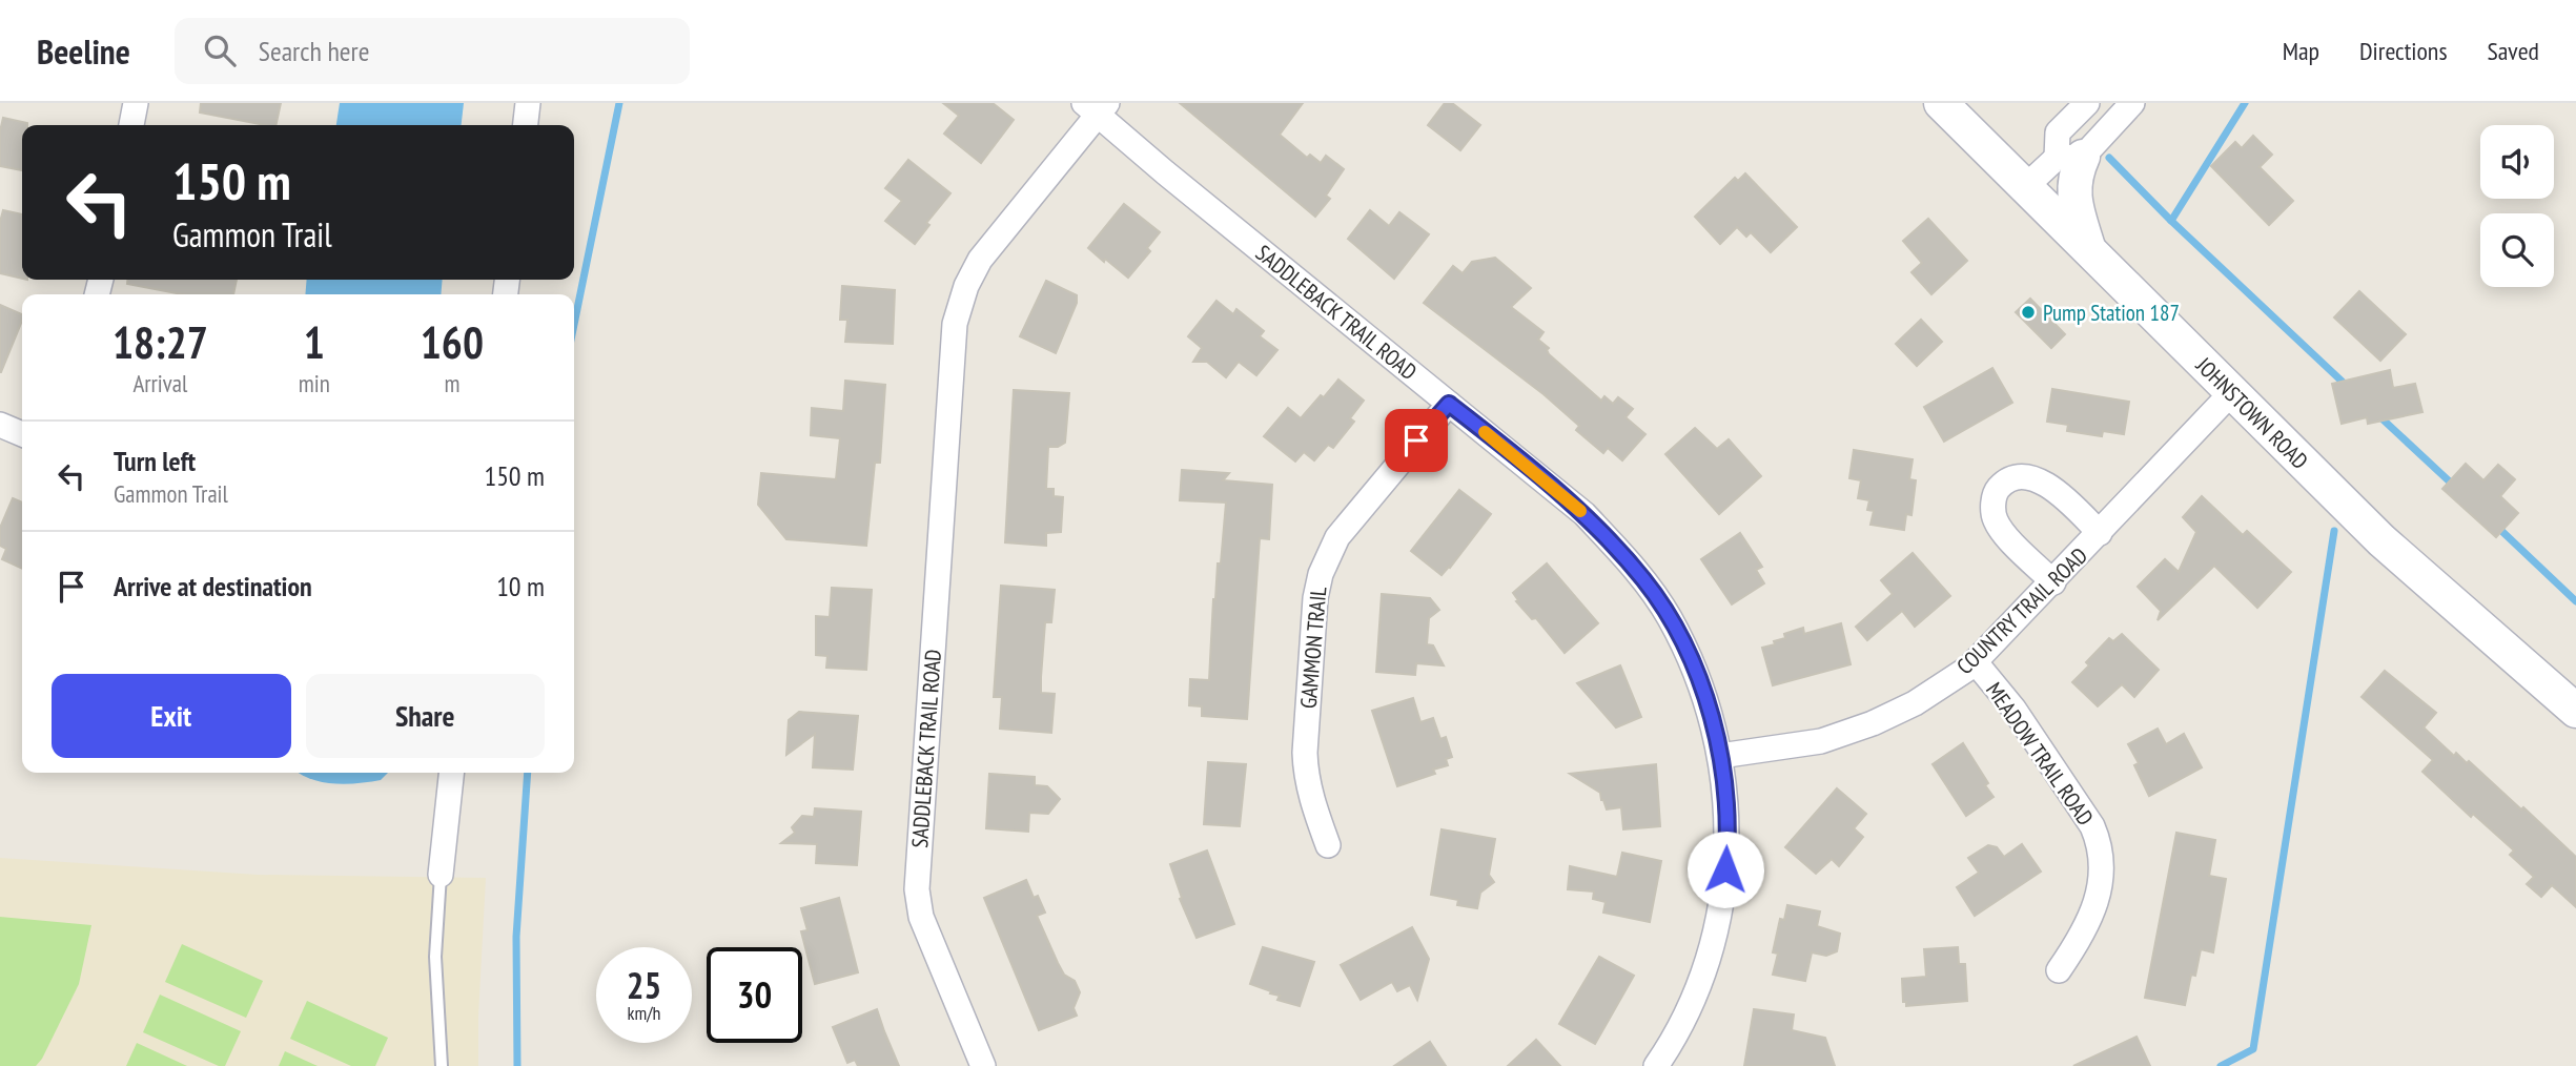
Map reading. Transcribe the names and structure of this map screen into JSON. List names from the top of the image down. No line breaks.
{"streets":{"main road":["JOHNSTOWN ROAD"],"street":["SADDLEBACK TRAIL ROAD","COUNTRY TRAIL ROAD","GAMMON TRAIL","MEADOW TRAIL ROAD"]},"crossings":[["SADDLEBACK TRAIL ROAD","COUNTRY TRAIL ROAD"],["SADDLEBACK TRAIL ROAD","GAMMON TRAIL"],["JOHNSTOWN ROAD","COUNTRY TRAIL ROAD"],["COUNTRY TRAIL ROAD","MEADOW TRAIL ROAD"]],"places":["Pump Station 187"],"page":{"header":"Beeline","search":"Search here","nav":["Map","Directions","Saved"],"turn":["150 m","Gammon Trail"],"eta":["18:27","Arrival","1","min","160","m"],"list":[{"name":"Turn left","note":"Gammon Trail","value":"150 m"},{"name":"Arrive at destination","value":"10 m"}],"buttons":["Exit","Share"],"speed":"25 km/h","limit":"30"}}
